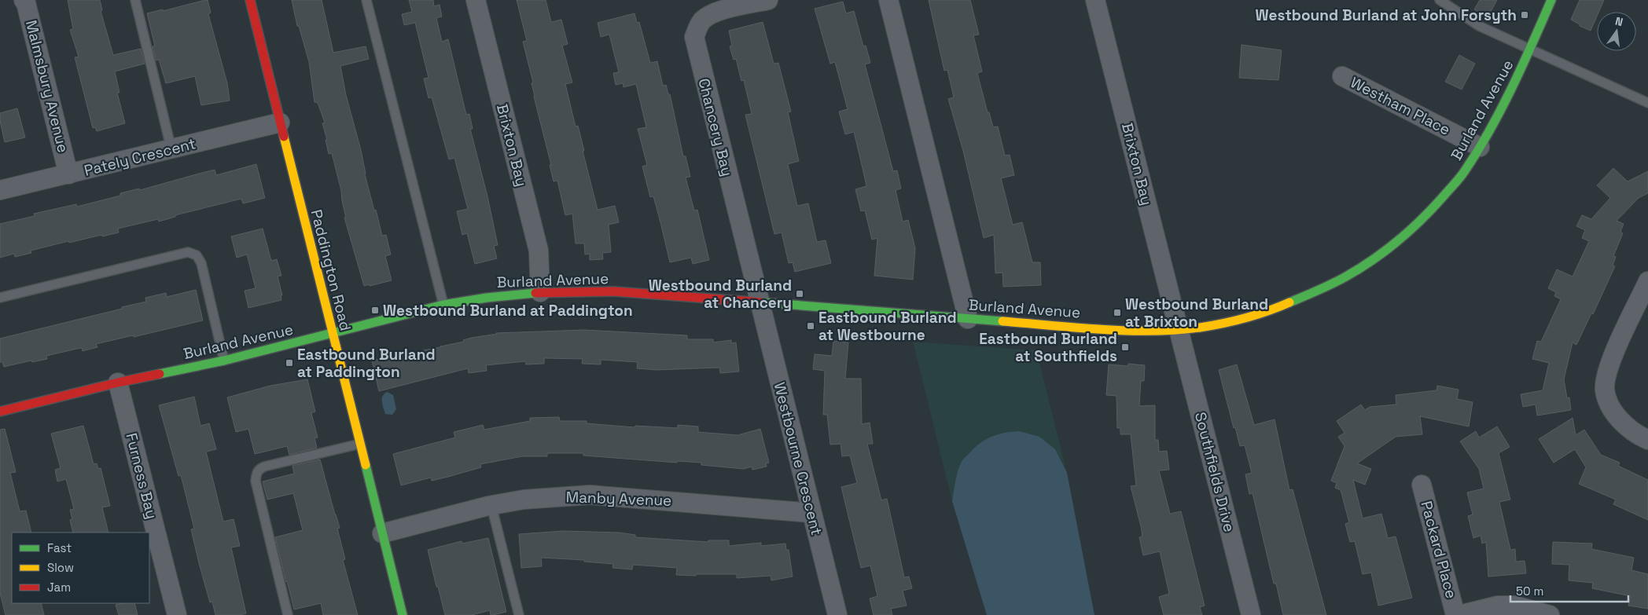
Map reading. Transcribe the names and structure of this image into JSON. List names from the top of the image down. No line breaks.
{"streets":{"street":["Malmsbury Avenue","Westham Place","Burland Avenue","Chancery Bay","Brixton Bay","Pately Crescent","Paddington Road","Westbourne Crescent","Southfields Drive","Furness Bay","Manby Avenue","Packard Place"]},"crossings":[["Malmsbury Avenue","Pately Crescent"],["Westham Place","Burland Avenue"],["Burland Avenue","Chancery Bay"],["Burland Avenue","Brixton Bay"],["Burland Avenue","Paddington Road"],["Burland Avenue","Westbourne Crescent"],["Burland Avenue","Southfields Drive"],["Burland Avenue","Furness Bay"],["Chancery Bay","Westbourne Crescent"],["Brixton Bay","Southfields Drive"],["Pately Crescent","Paddington Road"],["Paddington Road","Manby Avenue"],["Westbourne Crescent","Manby Avenue"]],"places":{"transit":["Westbound Burland at John Forsyth","Westbound Burland at Chancery","Westbound Burland at Paddington","Westbound Burland at Brixton","Eastbound Burland at Westbourne","Eastbound Burland at Southfields","Eastbound Burland at Paddington"]},"legend":["Fast","Slow","Jam"],"scale_bar":"50 m","north":"top"}
